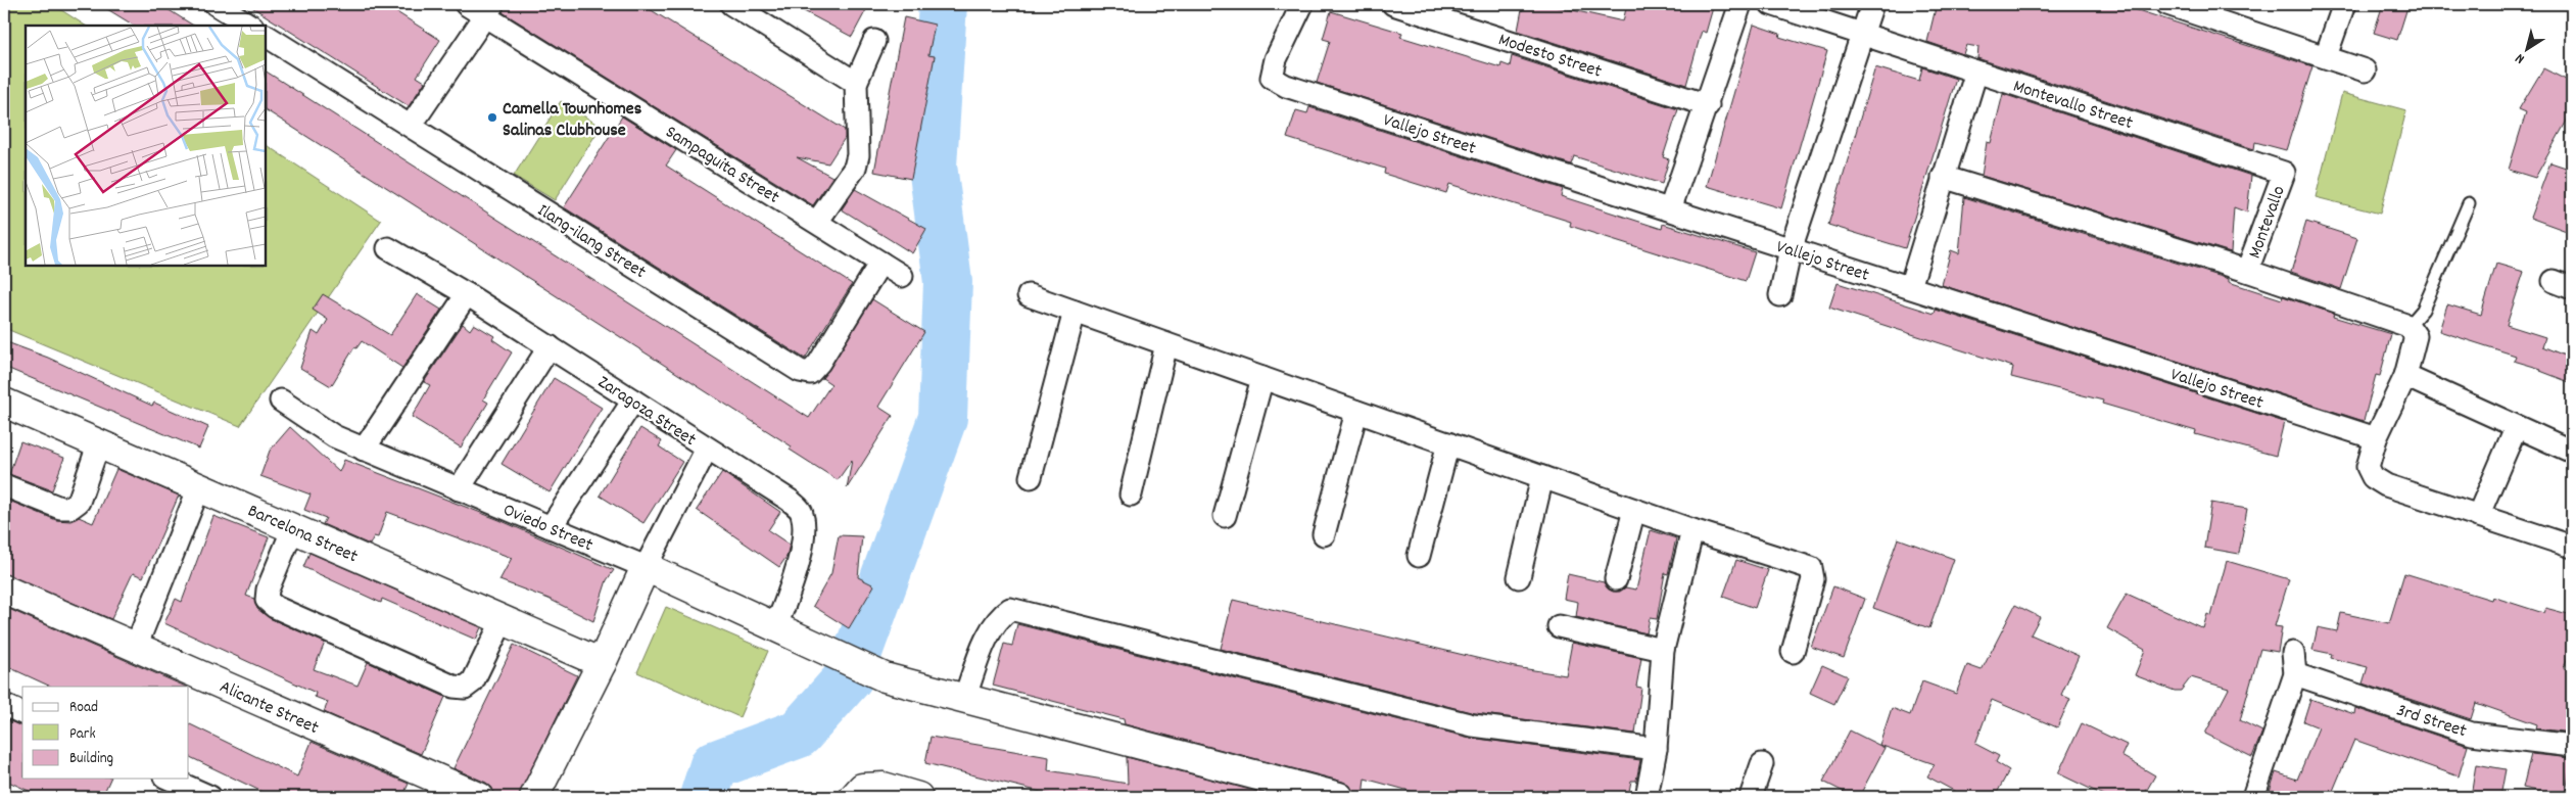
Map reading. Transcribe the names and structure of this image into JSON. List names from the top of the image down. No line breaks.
{"streets":{"street":["Modesto Street","Montevallo Street","Vallejo Street","Sampaguita Street","Montevallo","Ilang-ilang Street","Zaragoza Street","Oviedo Street","Barcelona Street","Alicante Street","3rd Street"]},"crossings":[["Montevallo Street","Montevallo"],["Sampaguita Street","Ilang-ilang Street"],["Zaragoza Street","Oviedo Street"]],"places":["Camella Townhomes Salinas Clubhouse"],"legend":["Road","Park","Building"],"north":"bottom left"}
